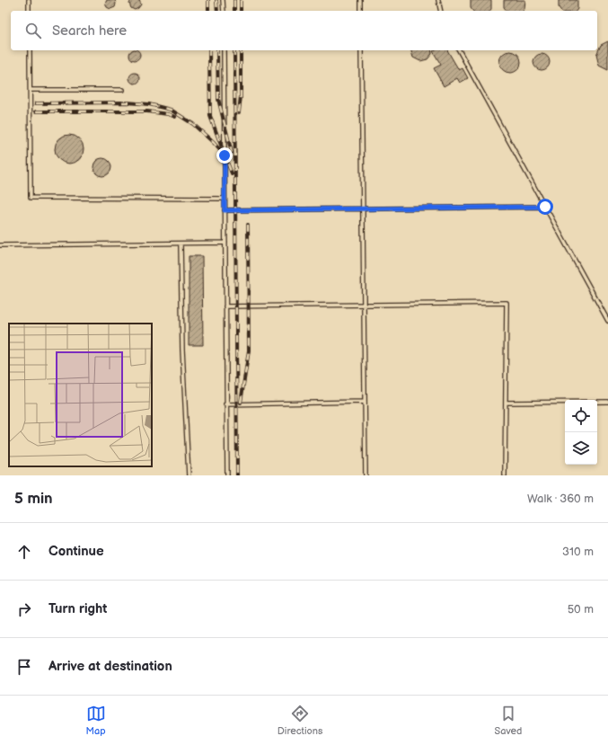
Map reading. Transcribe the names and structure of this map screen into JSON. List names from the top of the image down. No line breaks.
{"page":{"search":"Search here","heading":["5 min","Walk · 360 m"],"list":[["Continue","310 m"],["Turn right","50 m"],"Arrive at destination"],"nav":["Map","Directions","Saved"]}}
